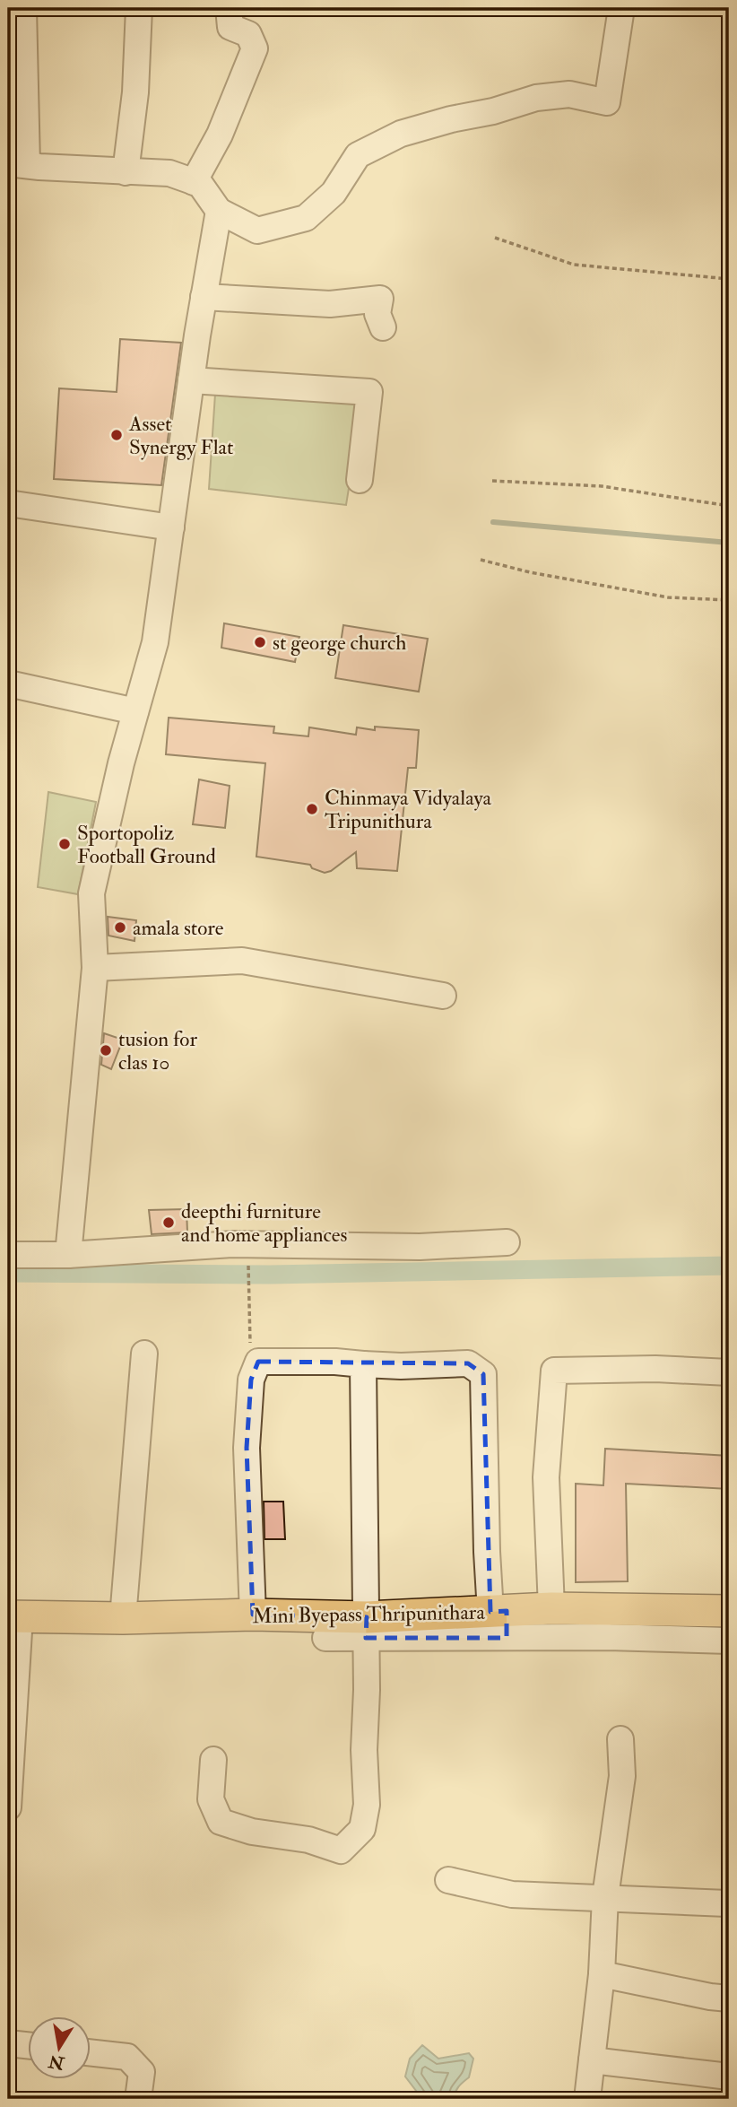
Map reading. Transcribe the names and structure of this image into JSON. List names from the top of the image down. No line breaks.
{"streets":{"main road":["Mini Byepass Thripunithara"]},"places":["Asset Synergy Flat","st george church","Chinmaya Vidyalaya Tripunithura","Sportopoliz Football Ground","amala store","tusion for clas 10","deepthi furniture and home appliances"],"north":"bottom"}
